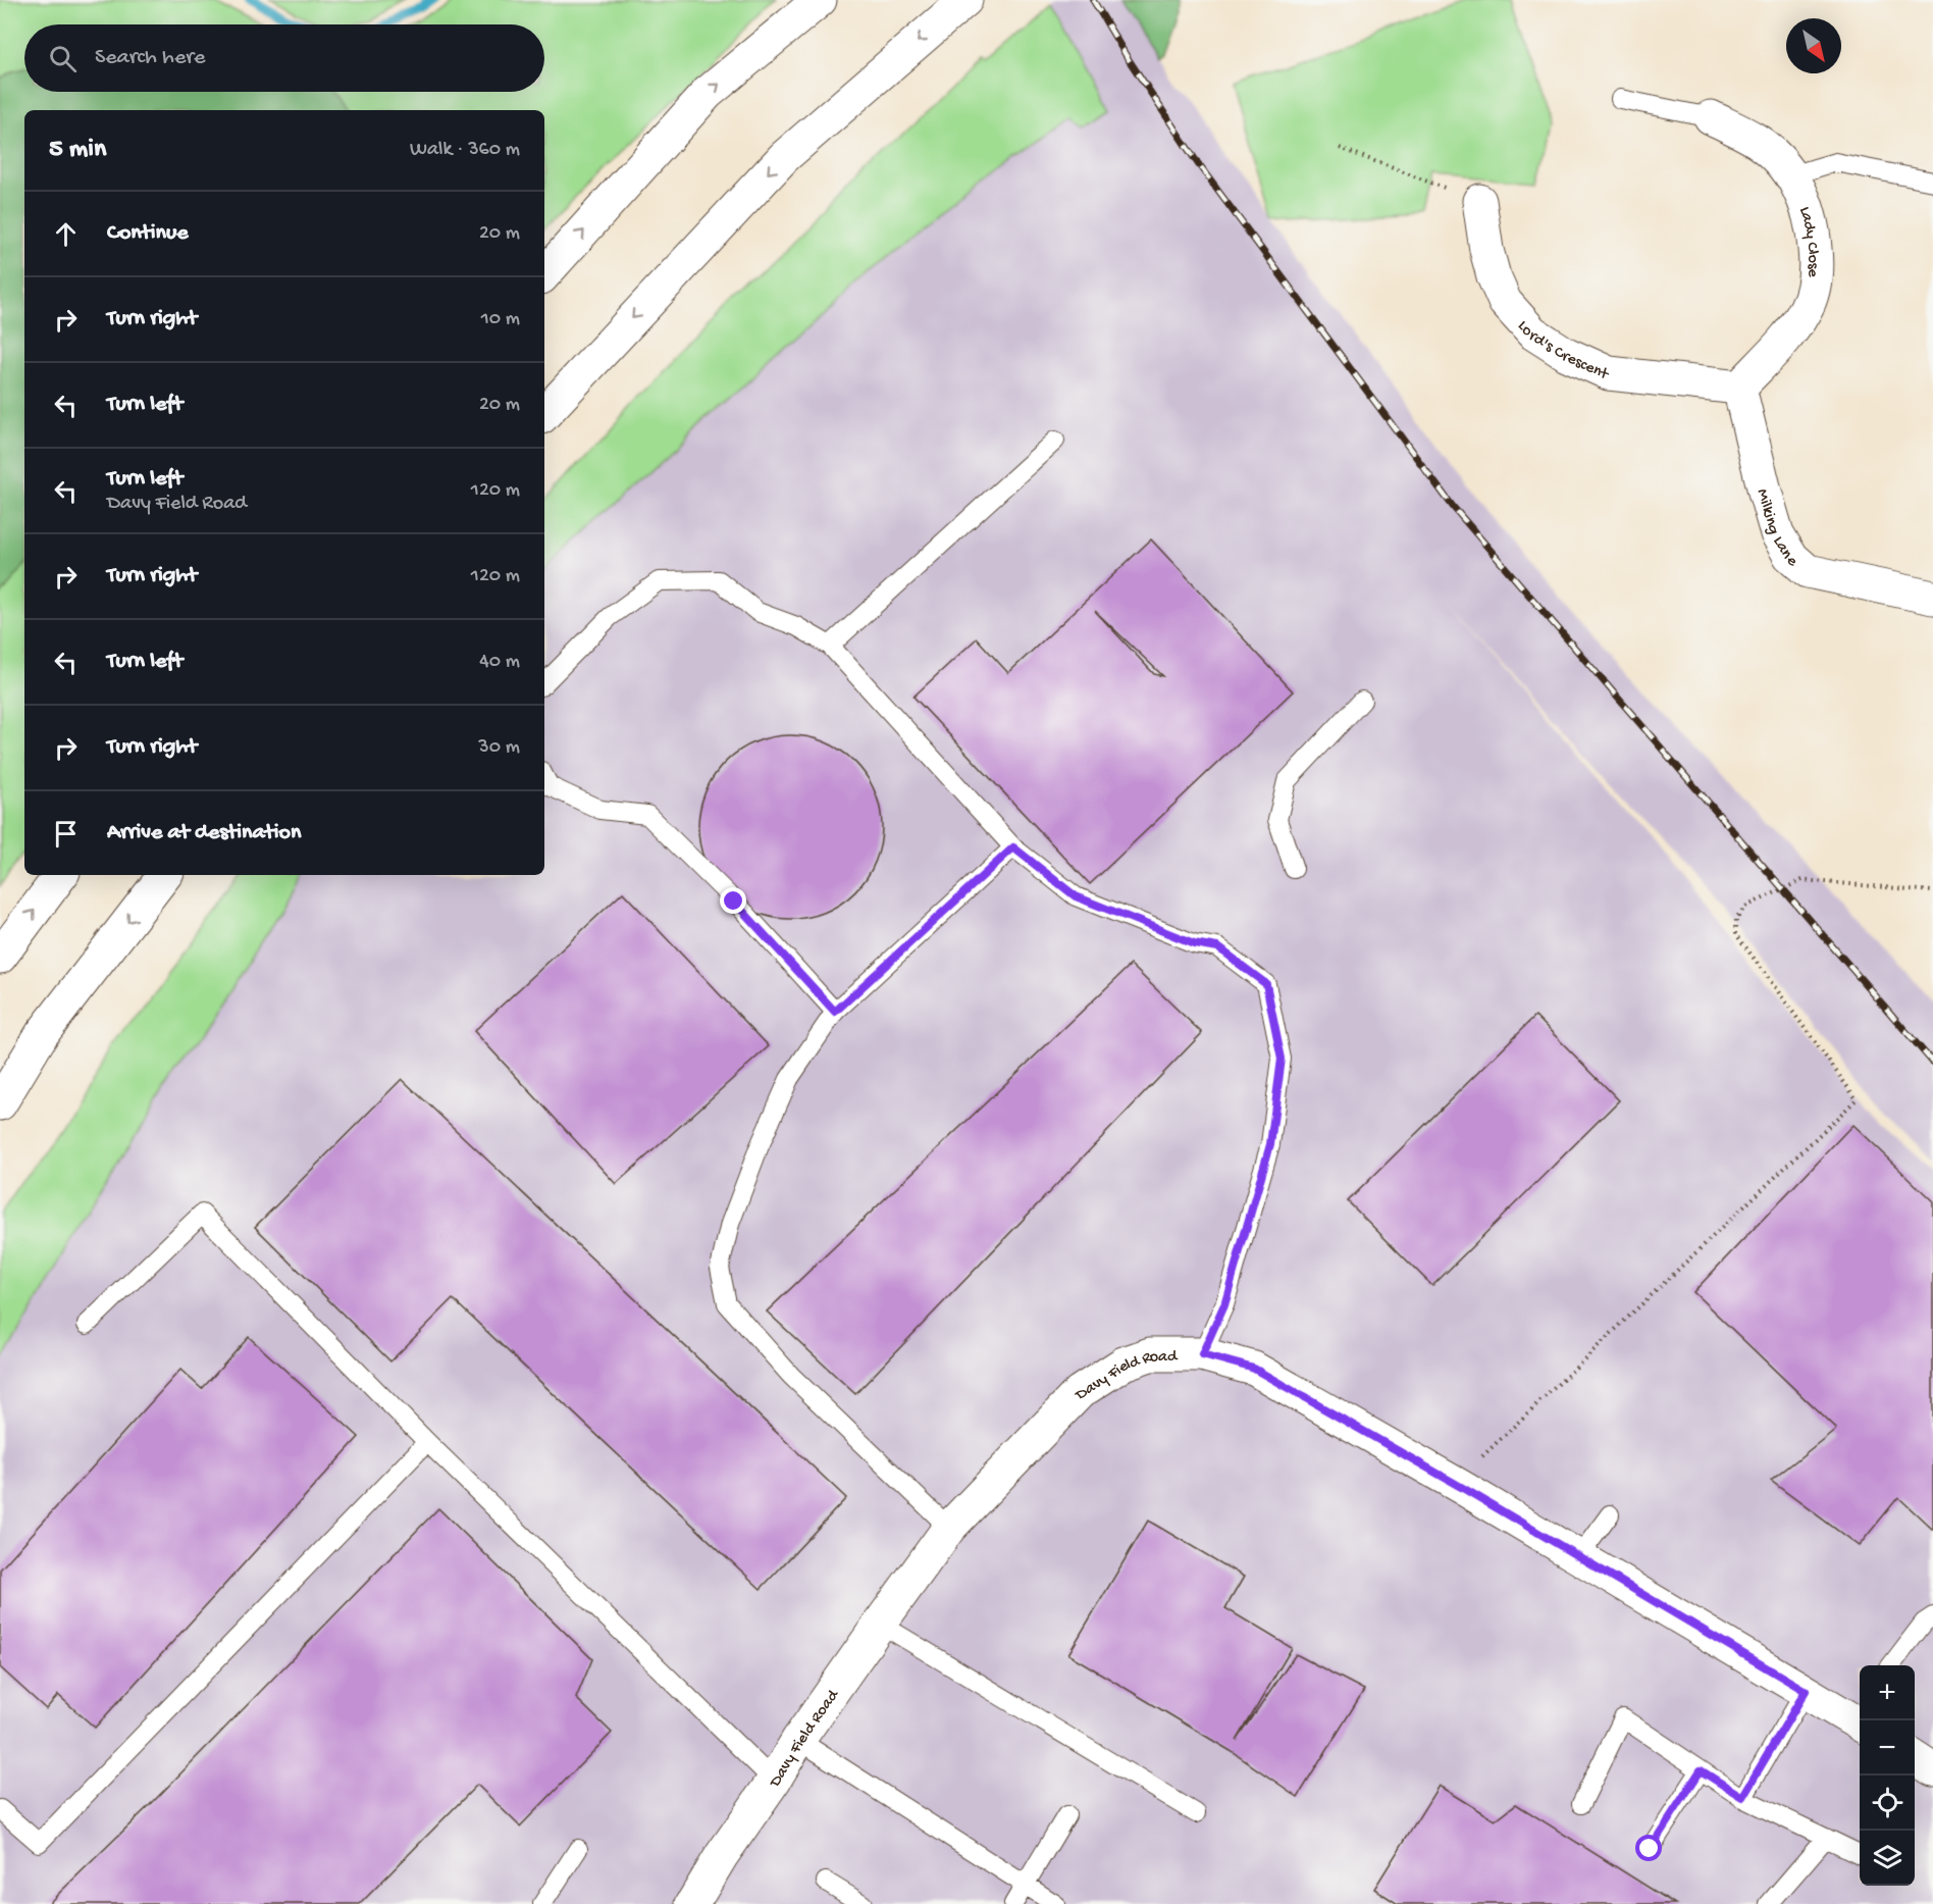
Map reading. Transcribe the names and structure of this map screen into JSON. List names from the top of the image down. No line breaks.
{"streets":{"main road":["Lady Close","Lord's Crescent","Milking Lane","Davy Field Road"]},"crossings":[["Lady Close","Lord's Crescent"],["Lady Close","Milking Lane"],["Lord's Crescent","Milking Lane"]],"north":"bottom right","page":{"search":"Search here","heading":["5 min","Walk · 360 m"],"list":[["Continue","20 m"],["Turn right","10 m"],["Turn left","20 m"],["Turn left","Davy Field Road","120 m"],["Turn right","120 m"],["Turn left","40 m"],["Turn right","30 m"],"Arrive at destination"],"map_buttons":["+","−"]}}
